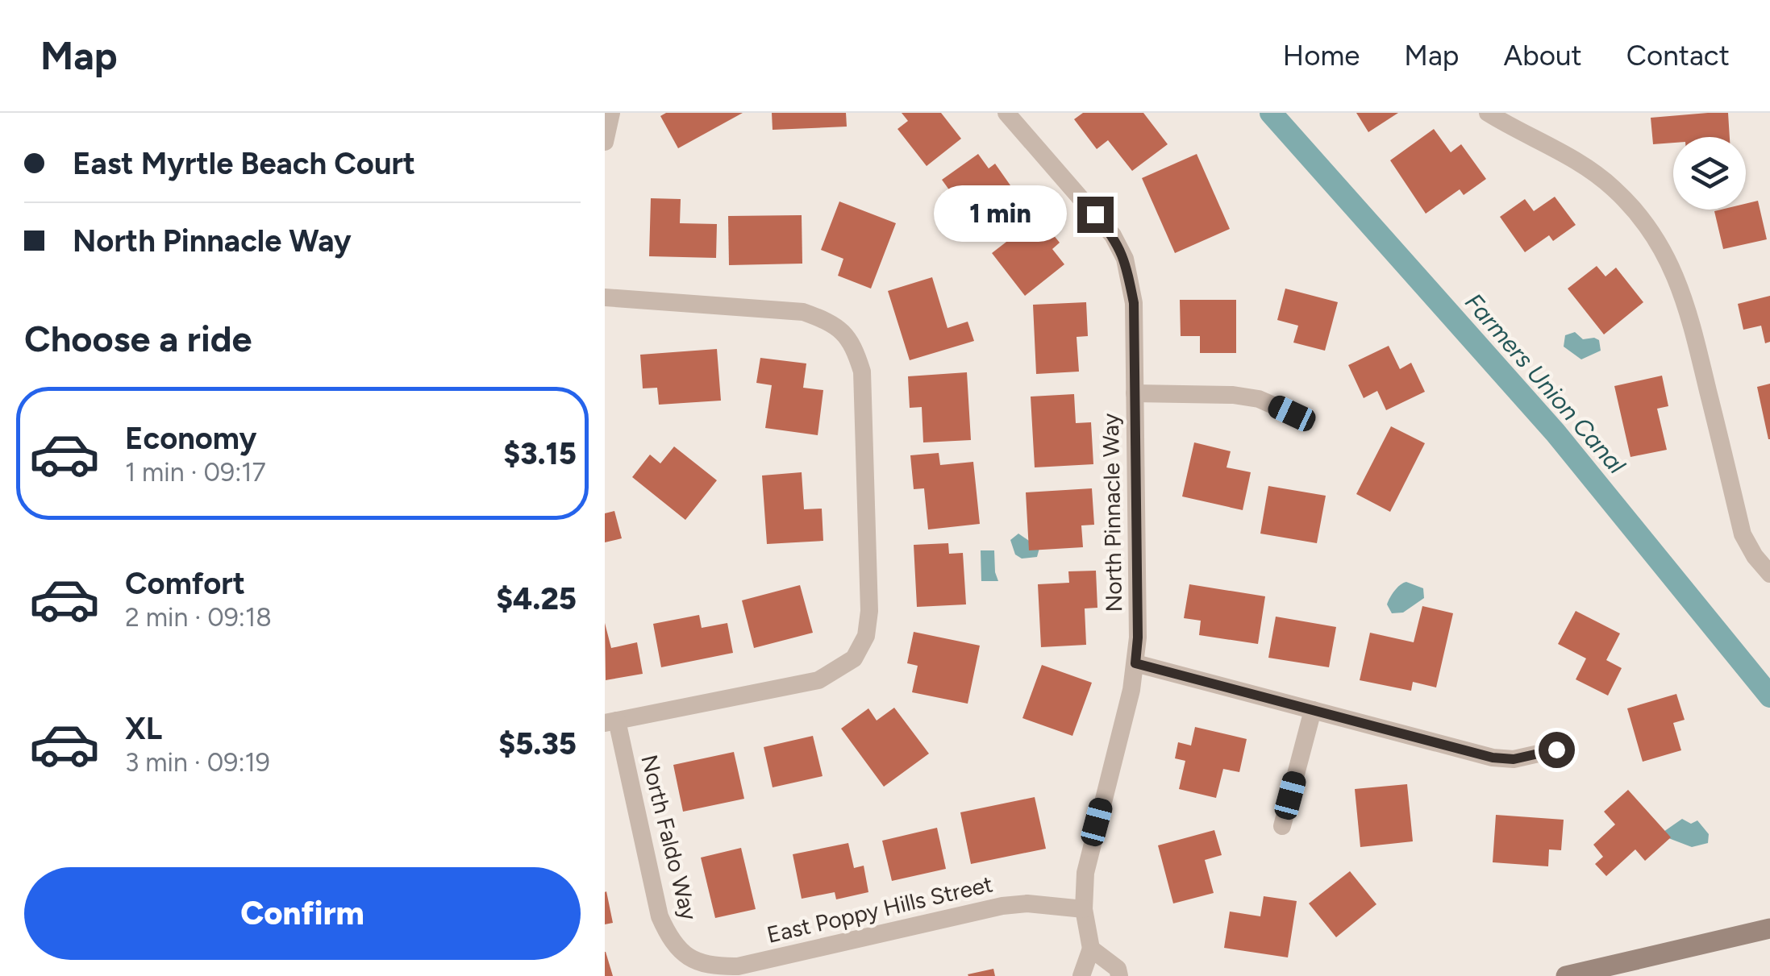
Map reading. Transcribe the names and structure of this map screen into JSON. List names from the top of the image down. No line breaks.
{"streets":{"street":["North Pinnacle Way","North Faldo Way","East Poppy Hills Street"]},"crossings":[["North Pinnacle Way","East Poppy Hills Street"],["North Faldo Way","East Poppy Hills Street"]],"water":["Farmers Union Canal"],"page":{"header":"Map","nav":["Home","Map","About","Contact"],"banner":["East Myrtle Beach Court","North Pinnacle Way"],"bubble":"1 min","heading":"Choose a ride","list":[{"name":"Economy","note":"1 min · 09:17","value":"$3.15"},{"name":"Comfort","note":"2 min · 09:18","value":"$4.25"},{"name":"XL","note":"3 min · 09:19","value":"$5.35"}],"buttons":"Confirm"}}
